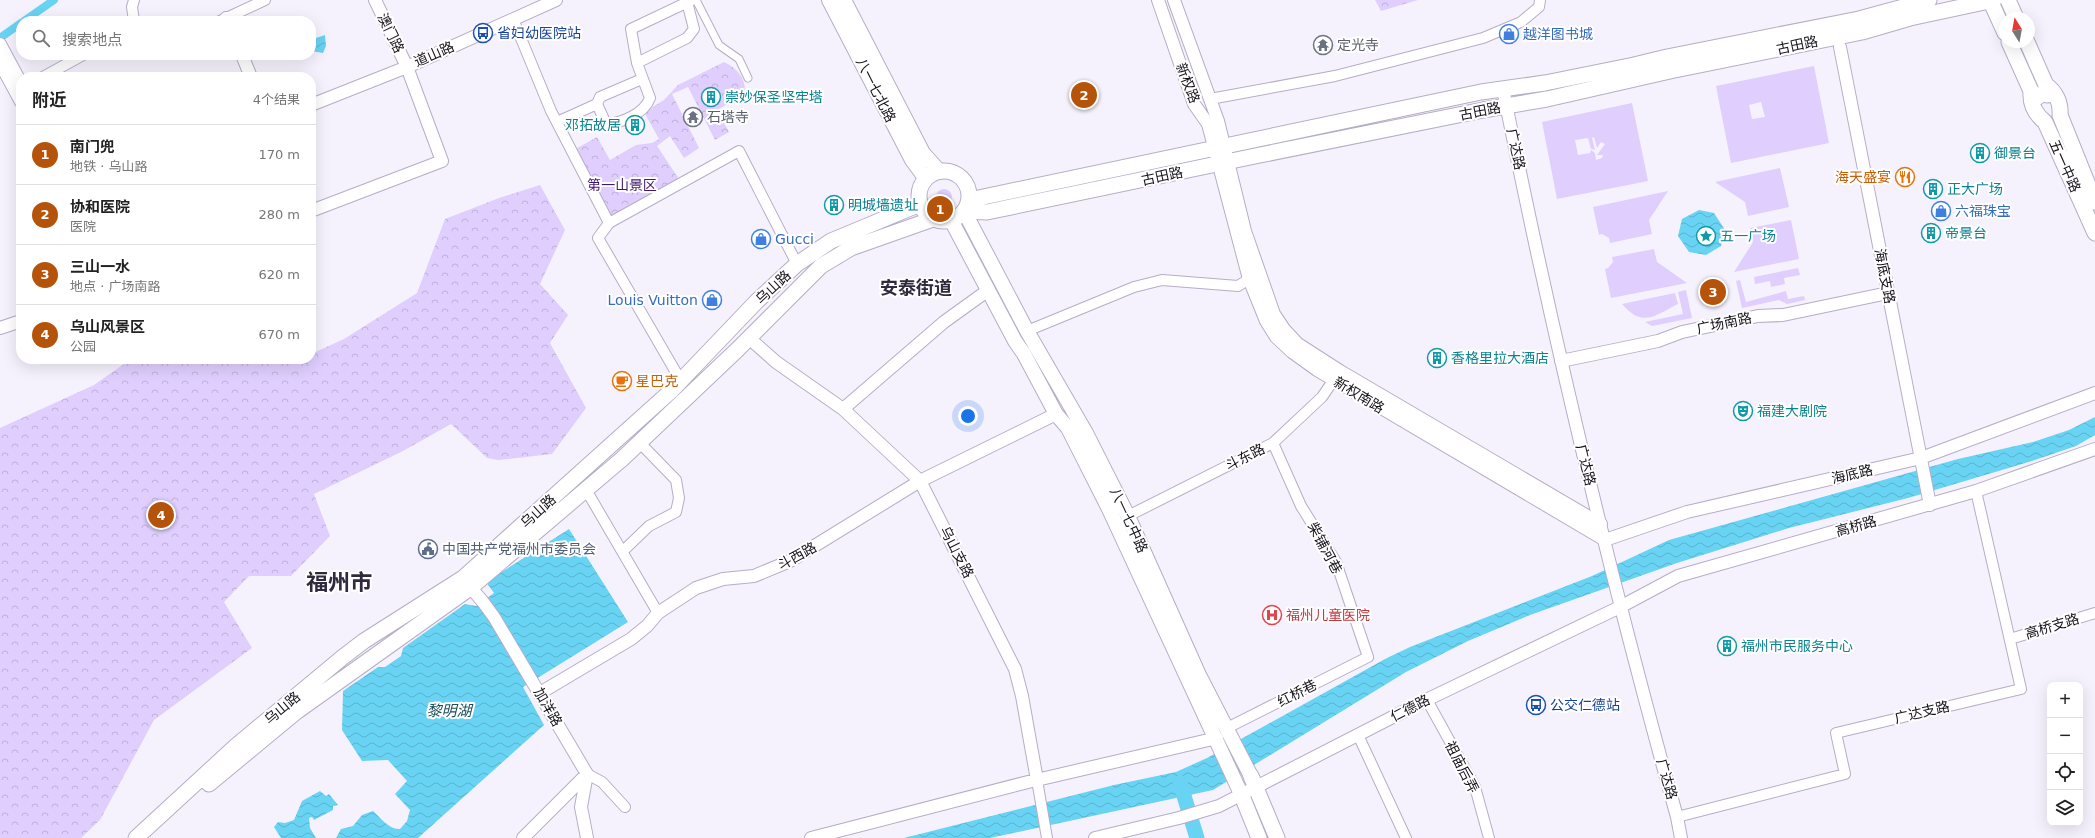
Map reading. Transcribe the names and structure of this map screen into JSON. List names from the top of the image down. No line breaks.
{"streets":{"main road":["古田路","八一七北路","五一中路","乌山路","八一七中路"],"street":["澳门路","道山路","新权路","广达路","海底支路","广场南路","新权南路","斗东路","海底路","高桥路","柴铺河巷","乌山支路","斗西路","高桥支路","红桥巷","加洋路","仁德路","广达支路","祖庙后弄"]},"crossings":[["澳门路","道山路"],["古田路","新权路"],["古田路","八一七北路"],["古田路","广达路"],["古田路","乌山路"],["古田路","新权南路"],["古田路","八一七中路"],["新权路","新权南路"],["八一七北路","乌山路"],["八一七北路","八一七中路"],["广达路","广场南路"],["广达路","新权南路"],["广达路","海底路"],["广达路","高桥路"],["广达路","仁德路"],["广达路","广达支路"],["海底支路","广场南路"],["海底支路","海底路"],["海底支路","高桥路"],["乌山路","八一七中路"],["乌山路","乌山支路"],["乌山路","加洋路"],["新权南路","斗东路"],["新权南路","海底路"],["斗东路","八一七中路"],["斗东路","柴铺河巷"],["八一七中路","斗西路"],["八一七中路","红桥巷"],["八一七中路","仁德路"],["高桥路","仁德路"],["高桥路","广达支路"],["柴铺河巷","红桥巷"],["乌山支路","斗西路"],["斗西路","加洋路"],["高桥支路","广达支路"],["仁德路","祖庙后弄"]],"districts":["安泰街道","福州市"],"water":["黎明湖"],"parks":["第一山景区"],"places":{"bus stop":["省妇幼医院站","公交仁德站"],"shop":["越洋图书城","六福珠宝","Gucci","Louis Vuitton"],"temple":["定光寺","石塔寺"],"building":["崇妙保圣坚牢塔","邓拓故居","御景台","正大广场","明城墙遗址","帝景台","香格里拉大酒店","福州市民服务中心"],"restaurant":["海天盛宴"],"place":["五一广场"],"cafe":["星巴克"],"theatre":["福建大剧院"],"public building":["中国共产党福州市委员会"],"hospital":["福州儿童医院"]},"north":"top","page":{"search":"搜索地点","heading":["附近","4个结果"],"pins":["2","1","3","4"],"list":[{"mark":"1","name":"南门兜","note":"地铁 · 乌山路","value":"170 m"},{"mark":"2","name":"协和医院","note":"医院","value":"280 m"},{"mark":"3","name":"三山一水","note":"地点 · 广场南路","value":"620 m"},{"mark":"4","name":"乌山风景区","note":"公园","value":"670 m"}],"map_buttons":["+","−"]}}
